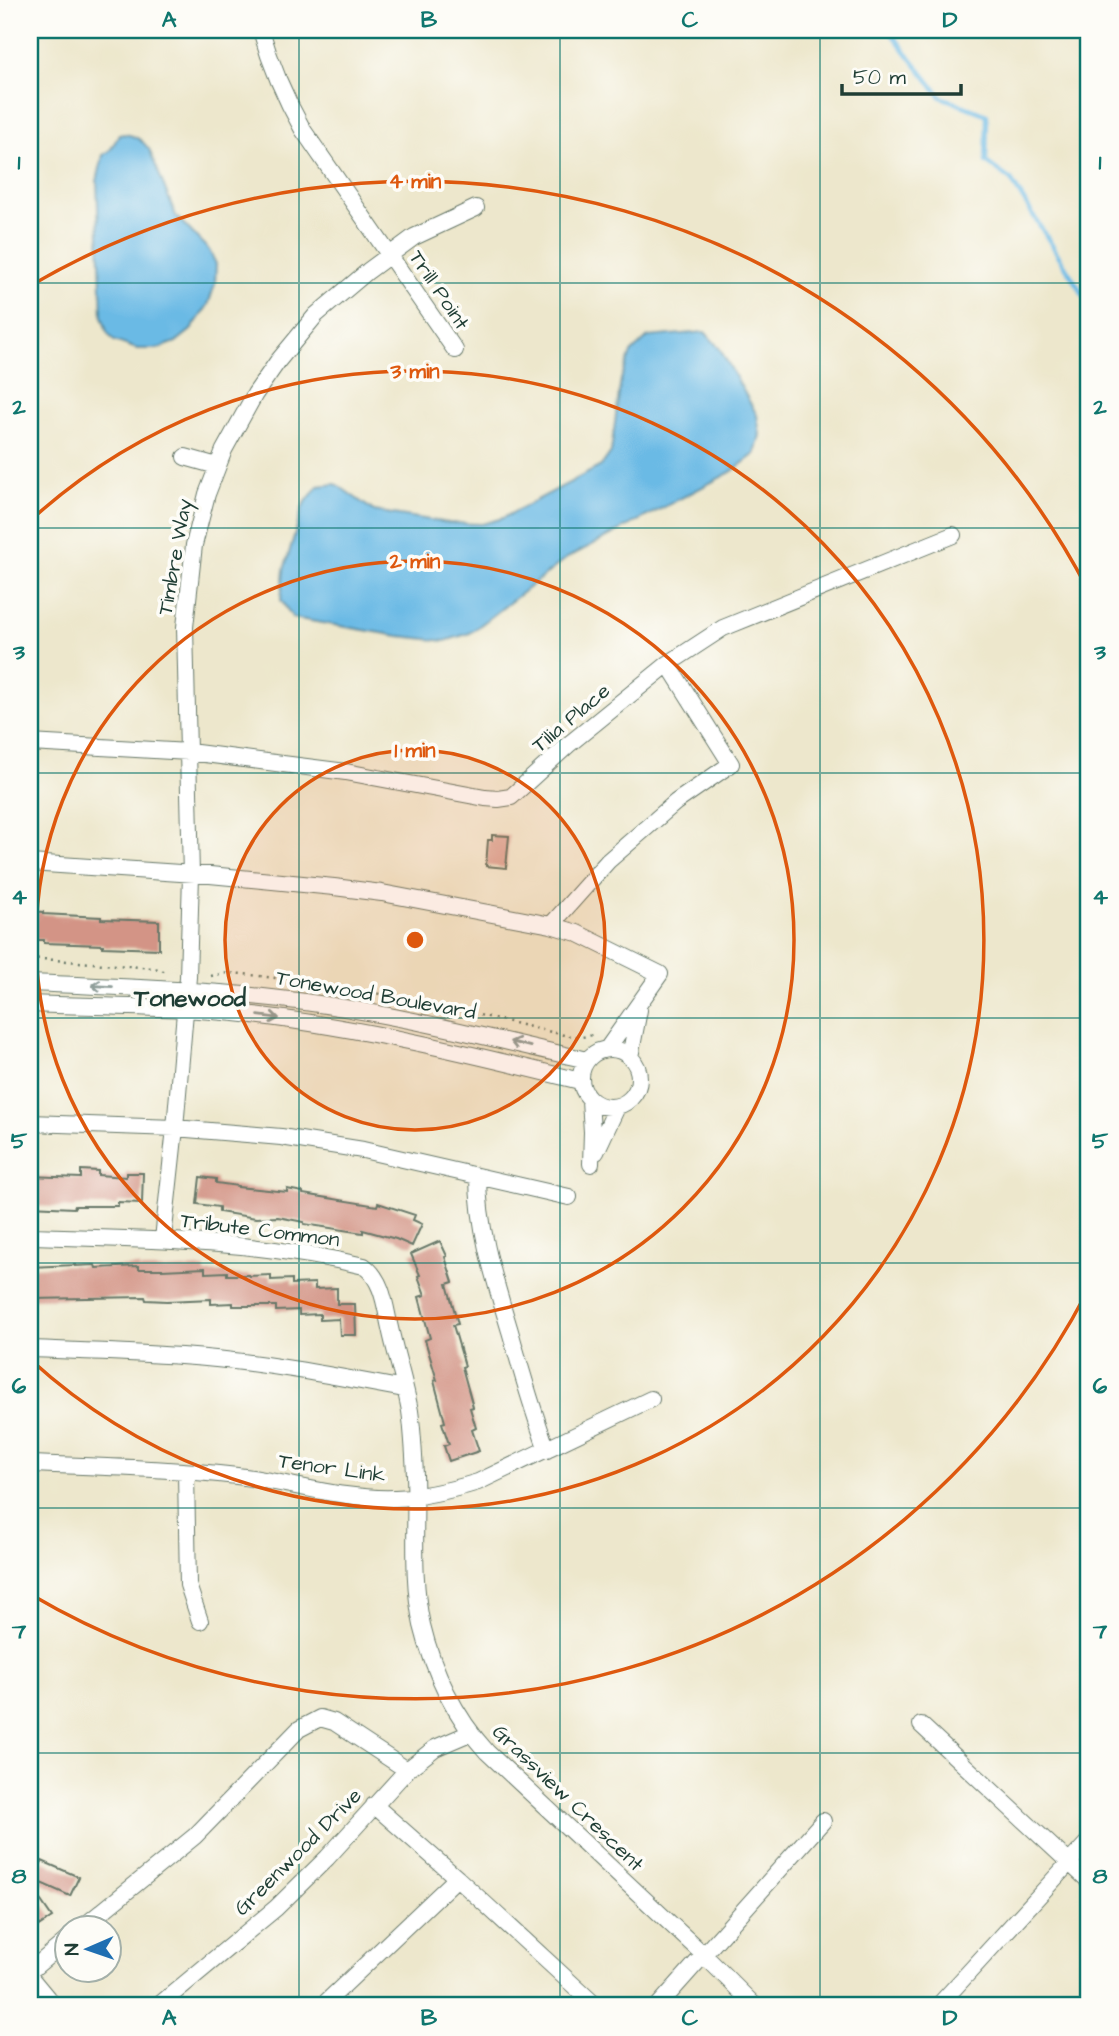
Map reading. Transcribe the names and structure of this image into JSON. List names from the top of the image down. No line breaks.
{"streets":{"street":["Trill Point","Timbre Way","Tilia Place","Tonewood Boulevard","Tribute Common","Tenor Link","Grassview Crescent","Greenwood Drive"]},"crossings":[["Trill Point","Timbre Way"],["Timbre Way","Tilia Place"],["Timbre Way","Tonewood Boulevard"],["Timbre Way","Tribute Common"],["Tonewood Boulevard","Tribute Common"],["Tribute Common","Tenor Link"],["Tribute Common","Grassview Crescent"],["Tenor Link","Grassview Crescent"],["Grassview Crescent","Greenwood Drive"]],"districts":["Tonewood"],"scale_bar":"50 m","north":"left","grid":{"columns":["A","B","C","D"],"rows":["1","2","3","4","5","6","7","8"]},"rings":["4 min","3 min","2 min","1 min"]}
